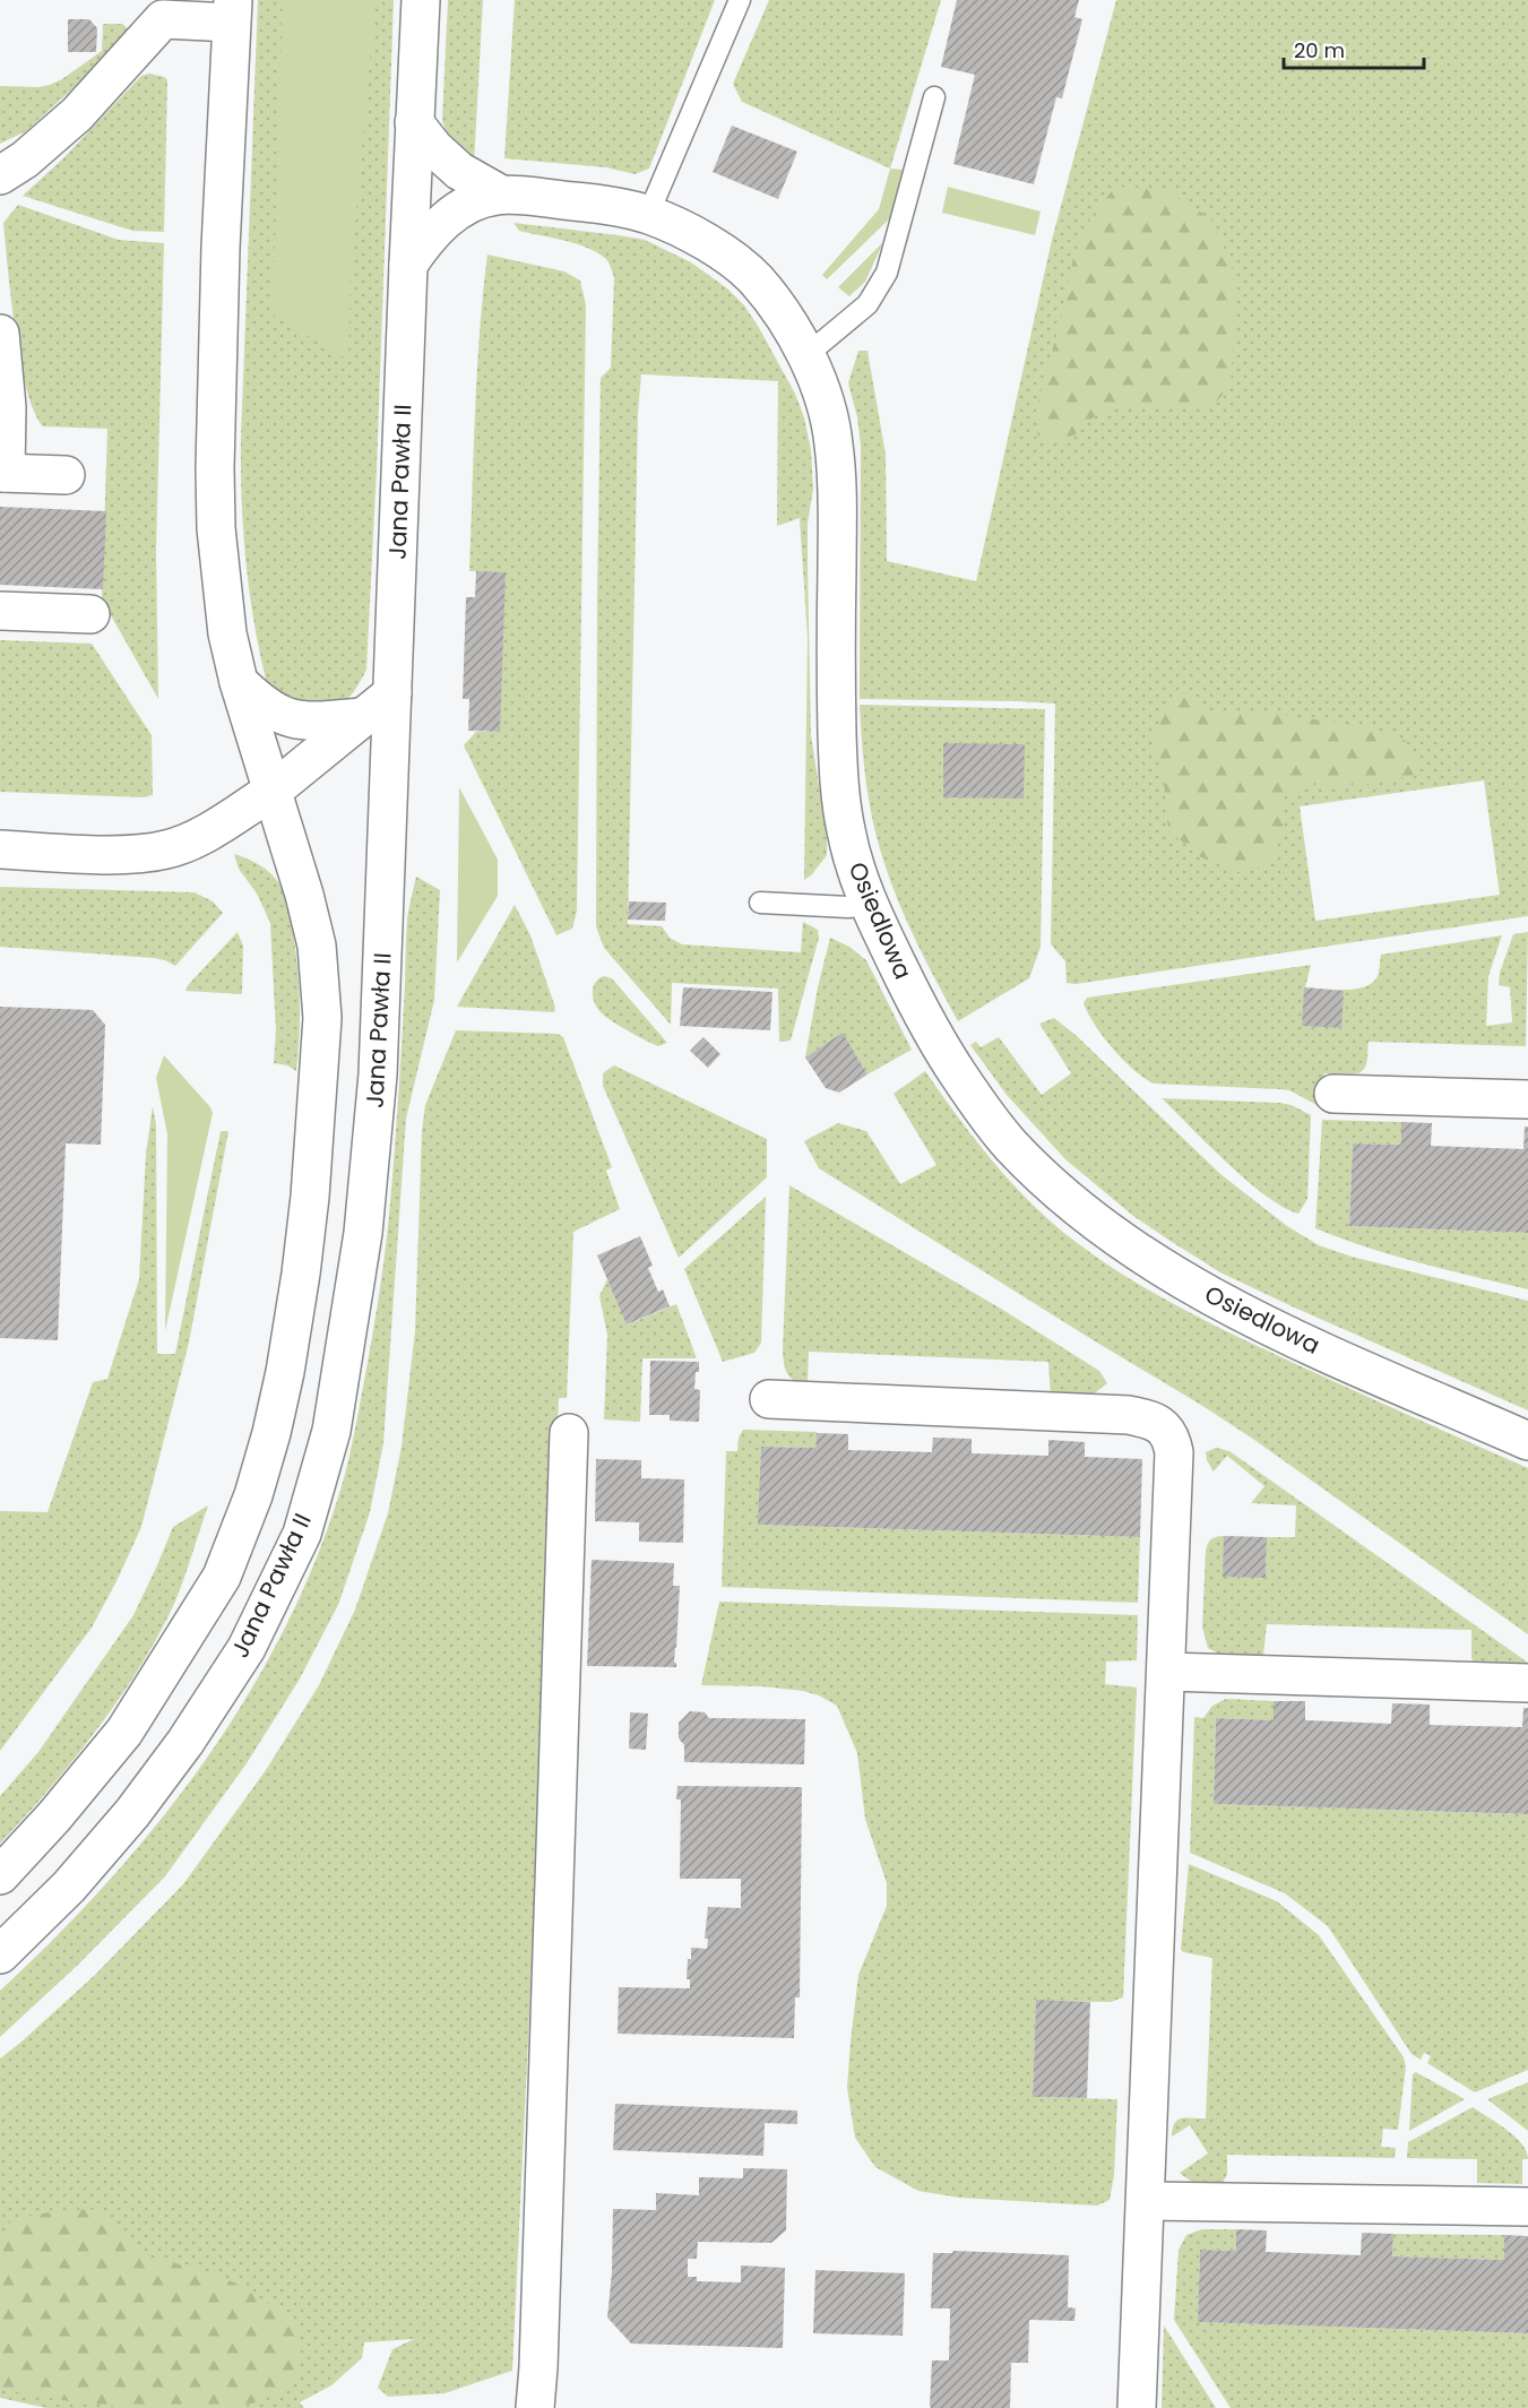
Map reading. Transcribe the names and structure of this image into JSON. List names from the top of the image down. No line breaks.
{"streets":{"street":["Jana Pawła II","Osiedlowa"]},"crossings":[["Jana Pawła II","Osiedlowa"]],"scale_bar":"20 m"}
